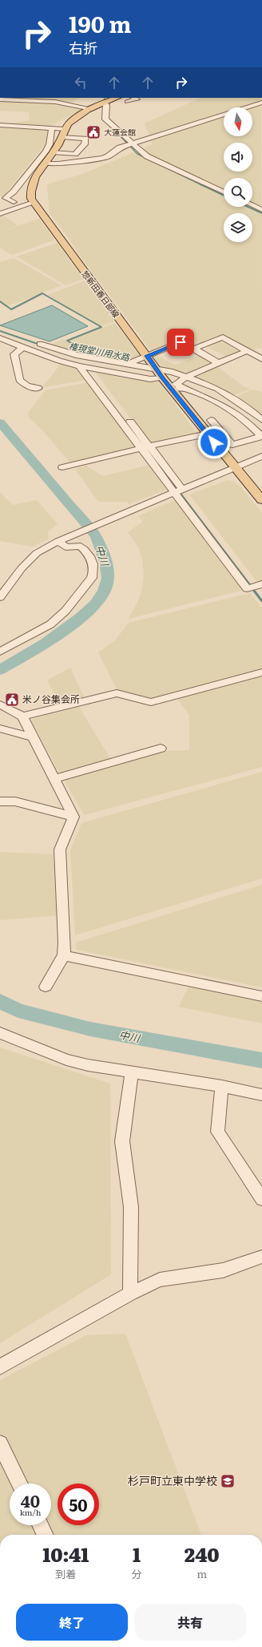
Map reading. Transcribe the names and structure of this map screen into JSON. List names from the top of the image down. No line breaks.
{"streets":{"main road":["惣新田春日部線"]},"water":["権現堂川用水路","中川"],"places":{"public building":["大蓮会館","米ノ谷集会所"],"school or university":["杉戸町立東中学校"]},"north":"bottom","page":{"turn":["190 m","右折"],"speed":"40 km/h","limit":"50","eta":["10:41","到着","1","分","240","m"],"buttons":["終了","共有"]}}
